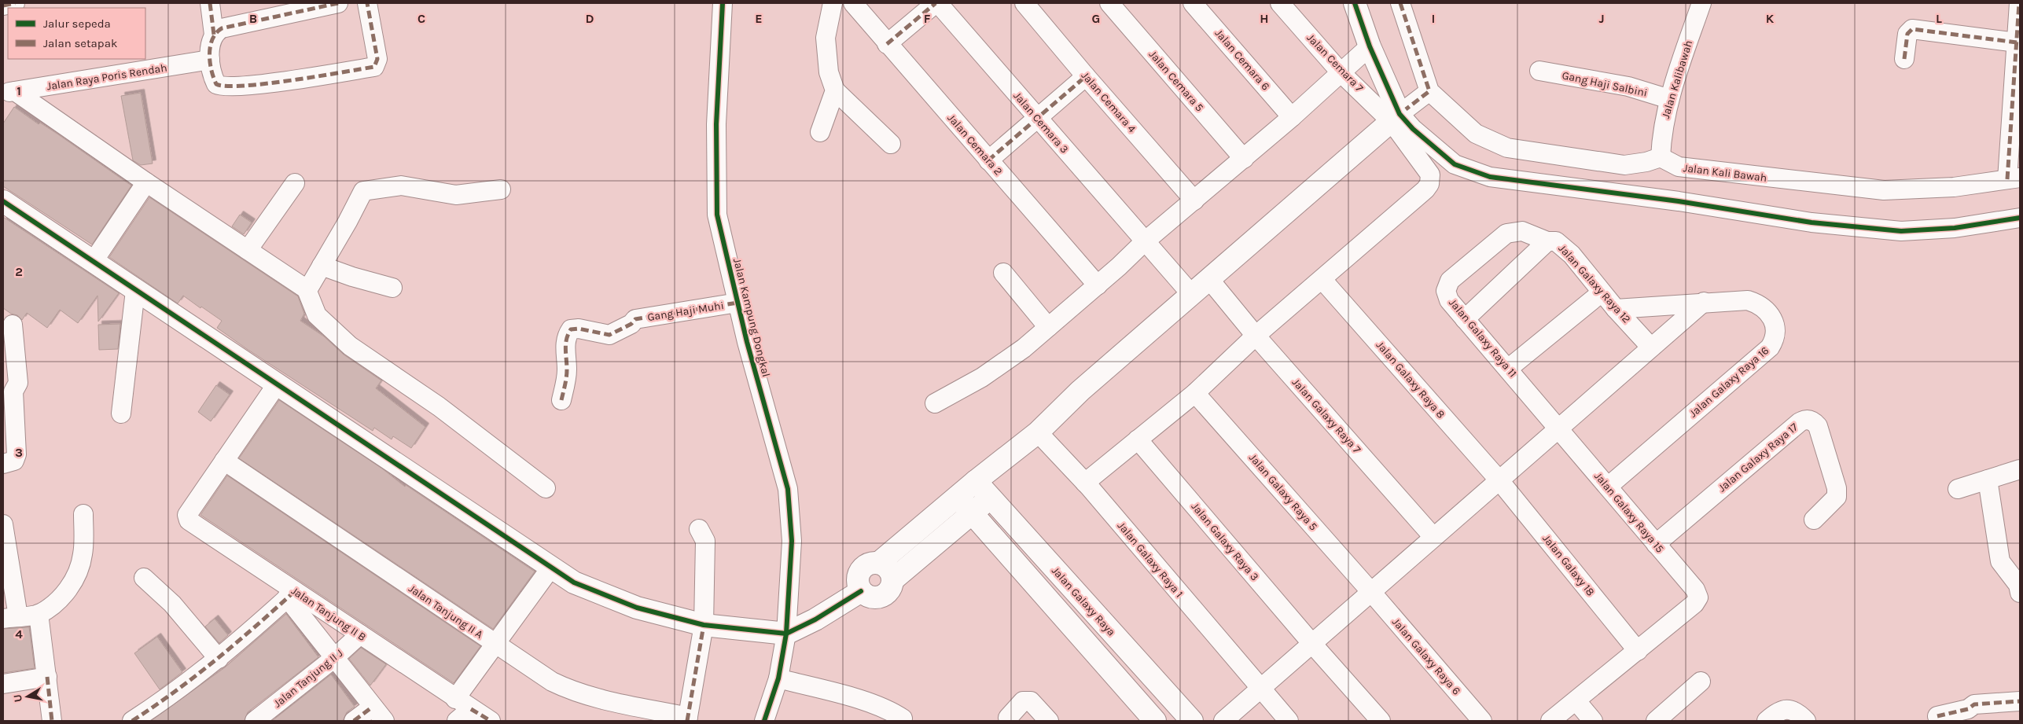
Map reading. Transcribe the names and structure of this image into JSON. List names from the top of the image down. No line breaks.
{"streets":{"street":["Jalan Cemara 6","Jalan Cemara 7","Jalan Raya Poris Rendah","Jalan Kalibawah","Jalan Cemara 5","Gang Haji Salbini","Jalan Cemara 4","Jalan Cemara 3","Jalan Cemara 2","Jalan Kali Bawah","Jalan Galaxy Raya 12","Gang Haji Muhi","Jalan Kampung Dongkal","Jalan Galaxy Raya 11","Jalan Galaxy Raya 8","Jalan Galaxy Raya 16","Jalan Galaxy Raya 7","Jalan Galaxy Raya 17","Jalan Galaxy Raya 5","Jalan Galaxy Raya 15","Jalan Galaxy Raya 3","Jalan Galaxy Raya 1","Jalan Galaxy 18","Jalan Galaxy Raya","Jalan Tanjung II A","Jalan Tanjung II B","Jalan Galaxy Raya 6","Jalan Tanjung II J"]},"crossings":[["Jalan Kalibawah","Gang Haji Salbini"],["Jalan Kalibawah","Jalan Kali Bawah"],["Jalan Galaxy Raya 12","Jalan Galaxy Raya 11"],["Gang Haji Muhi","Jalan Kampung Dongkal"],["Jalan Galaxy Raya 11","Jalan Galaxy Raya 15"],["Jalan Galaxy Raya 8","Jalan Galaxy 18"],["Jalan Galaxy Raya 16","Jalan Galaxy Raya 15"],["Jalan Galaxy Raya 17","Jalan Galaxy Raya 15"],["Jalan Galaxy Raya 5","Jalan Galaxy Raya 6"],["Jalan Galaxy Raya 15","Jalan Galaxy 18"],["Jalan Tanjung II A","Jalan Tanjung II B"],["Jalan Tanjung II B","Jalan Tanjung II J"]],"legend":["Jalur sepeda","Jalan setapak"],"north":"left","grid":{"columns":["B","C","D","E","F","G","H","I","J","K","L"],"rows":["1","2","3","4"]}}
